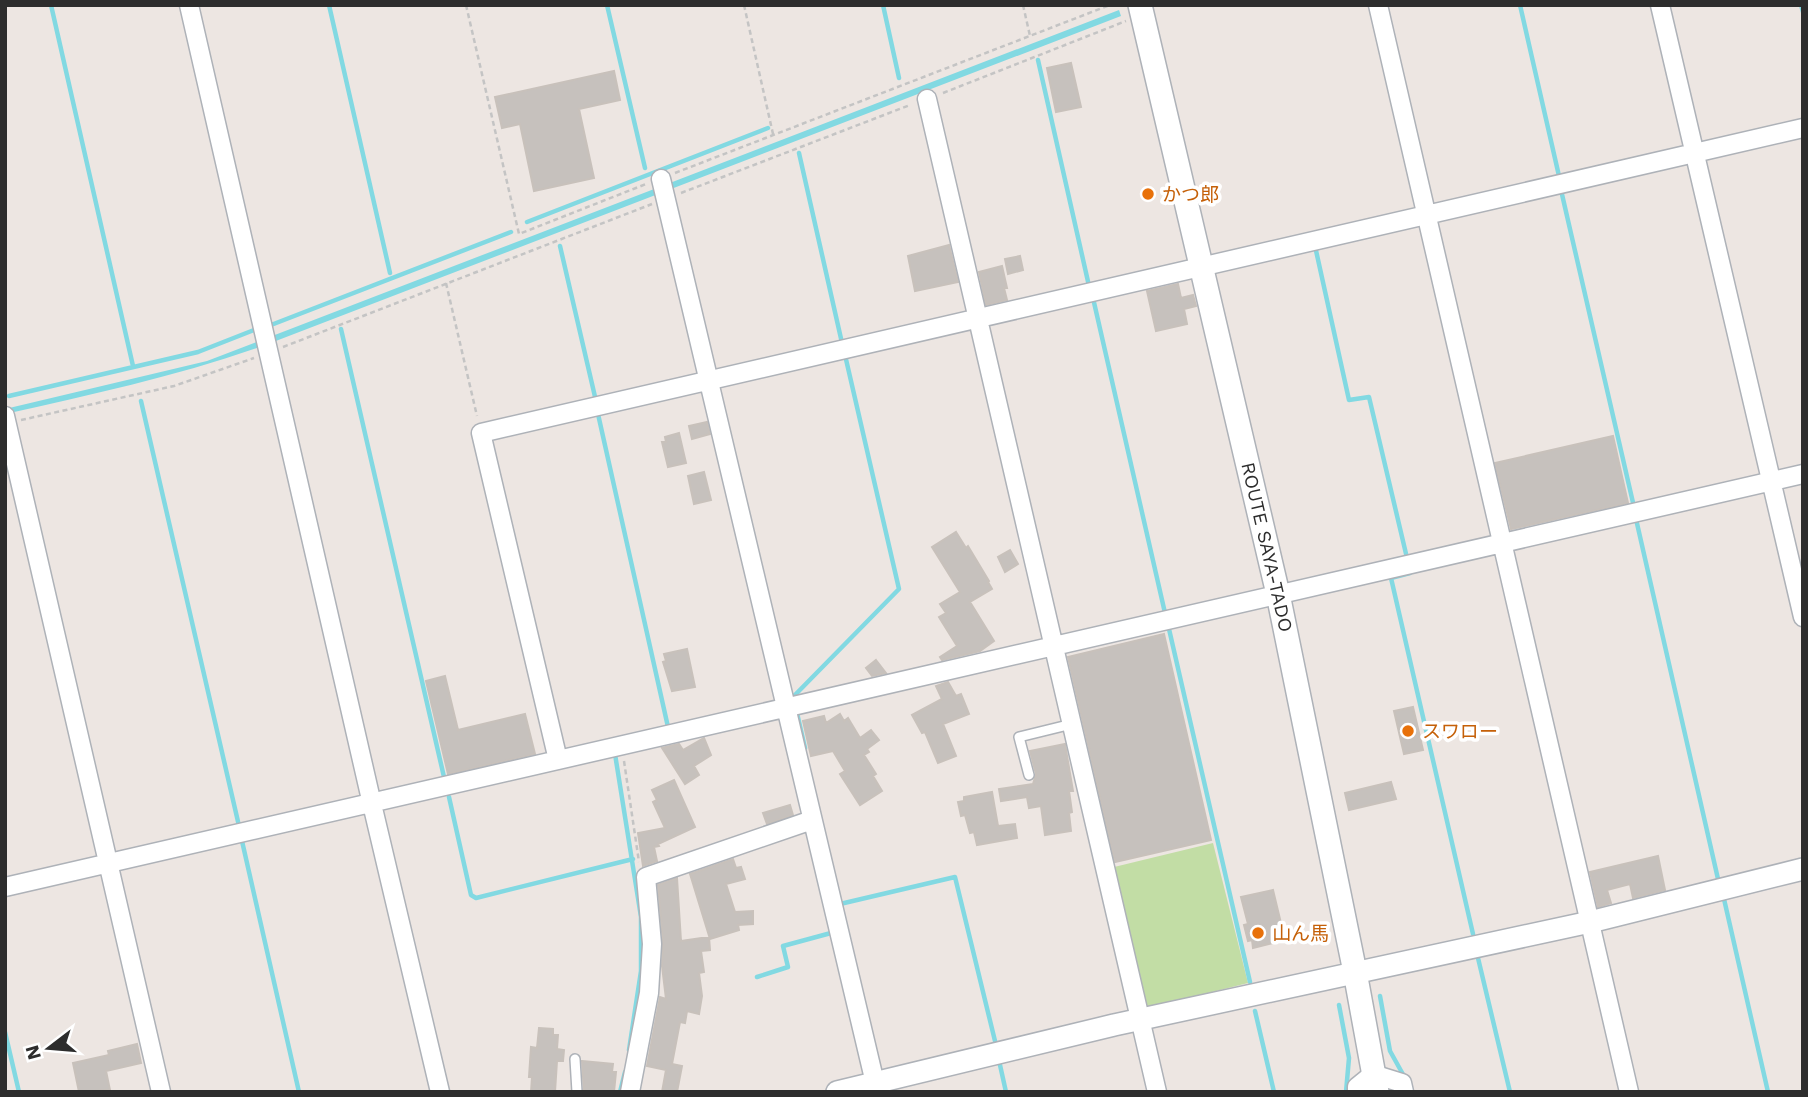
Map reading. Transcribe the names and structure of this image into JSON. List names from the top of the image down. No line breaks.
{"streets":{"main road":["ROUTE SAYA-TADO"]},"places":["かつ郎","スワロー","山ん馬"],"north":"left"}
